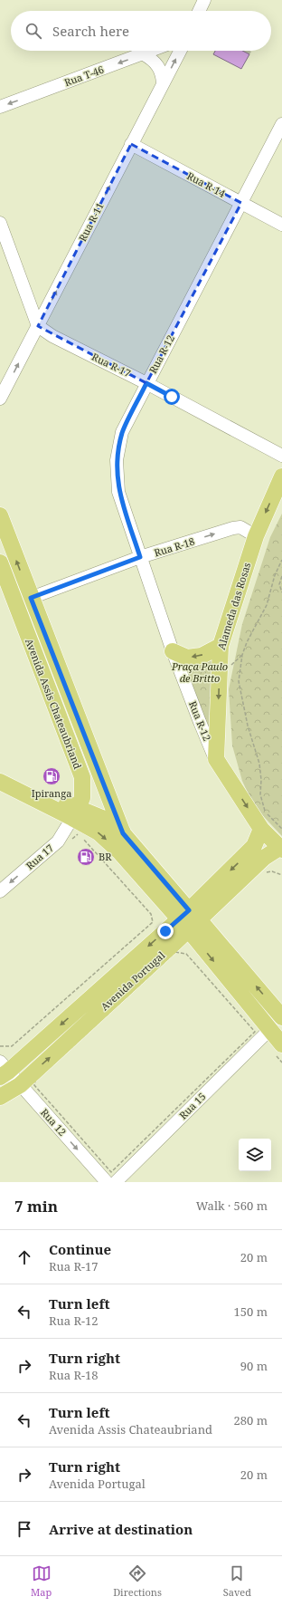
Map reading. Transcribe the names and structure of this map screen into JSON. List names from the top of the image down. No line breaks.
{"streets":{"main road":["Alameda das Rosas","Avenida Assis Chateaubriand","Avenida Portugal"],"street":["Rua T-46","Rua R-14","Rua R-11","Rua R-12","Rua R-17","Rua R-18","Rua 17","Rua 15","Rua 12"]},"crossings":[["Rua R-14","Rua R-11"],["Rua R-14","Rua R-12"],["Rua R-11","Rua R-17"],["Rua R-12","Rua R-17"],["Rua R-12","Rua R-18"],["Rua R-12","Alameda das Rosas"],["Rua R-18","Alameda das Rosas"],["Rua R-18","Avenida Assis Chateaubriand"],["Avenida Assis Chateaubriand","Rua 17"],["Avenida Assis Chateaubriand","Avenida Portugal"],["Avenida Assis Chateaubriand","Rua 15"],["Avenida Portugal","Rua 12"]],"one_way":["Rua T-46","Rua R-11","Rua R-18","Alameda das Rosas","Rua 17","Rua 12"],"parks":["Praça Paulo de Britto"],"places":{"fuel station":["Ipiranga","BR"]},"page":{"search":"Search here","heading":["7 min","Walk · 560 m"],"list":[["Continue","Rua R-17","20 m"],["Turn left","Rua R-12","150 m"],["Turn right","Rua R-18","90 m"],["Turn left","Avenida Assis Chateaubriand","280 m"],["Turn right","Avenida Portugal","20 m"],"Arrive at destination"],"nav":["Map","Directions","Saved"]}}
